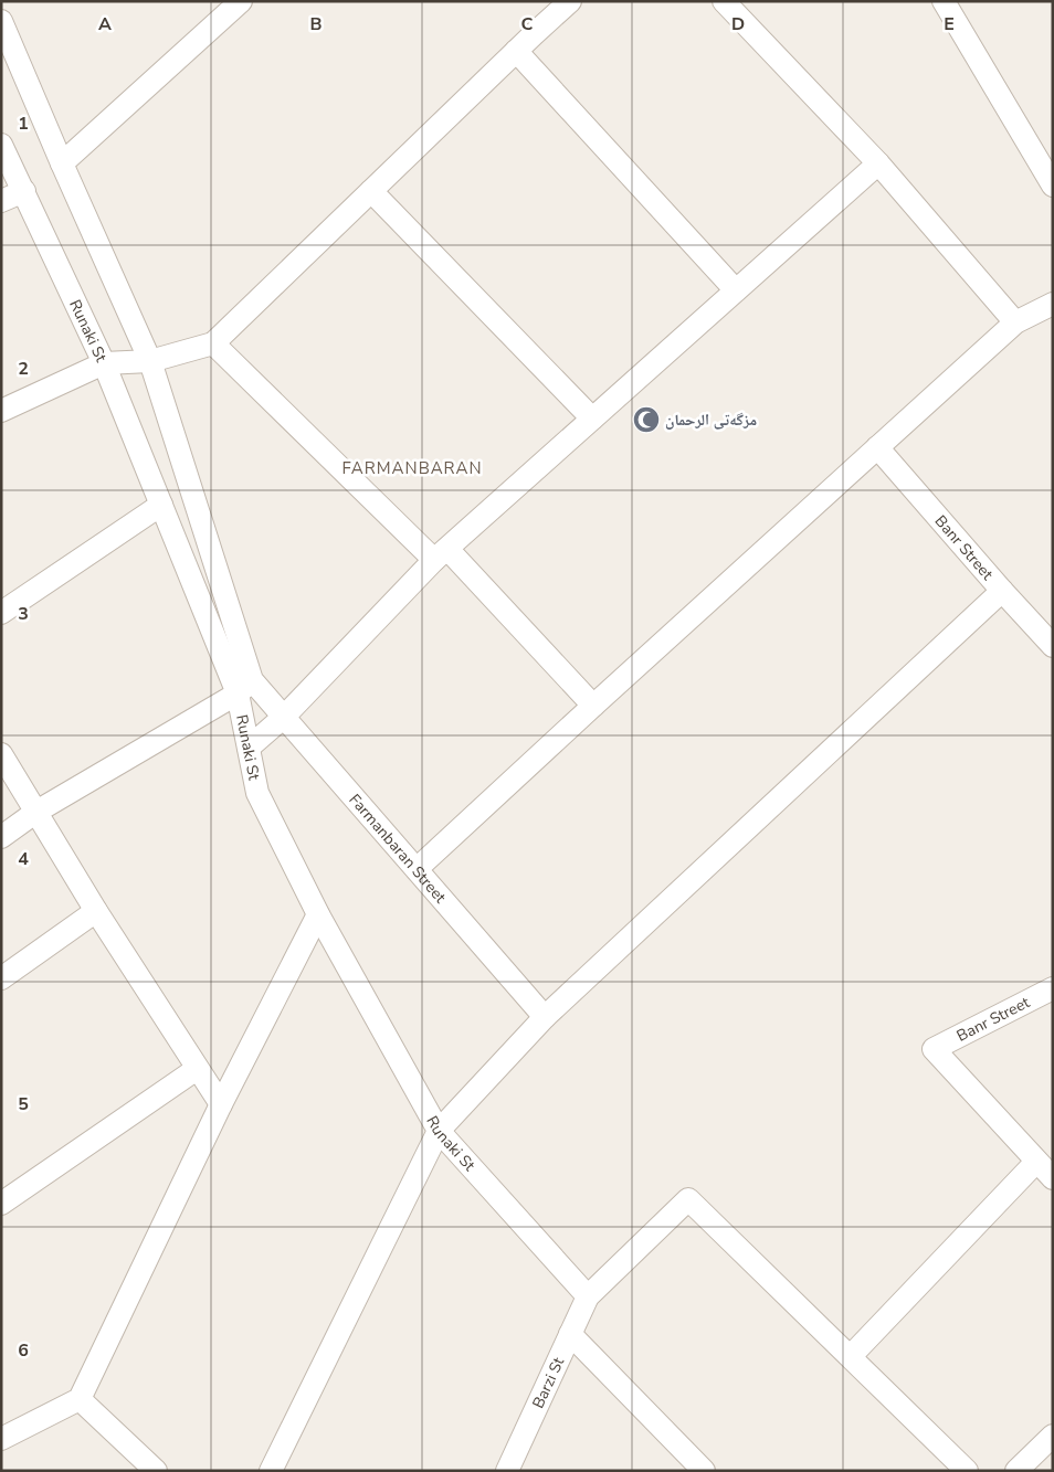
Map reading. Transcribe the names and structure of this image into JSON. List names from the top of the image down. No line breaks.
{"streets":{"street":["Runaki St","Banr Street","Farmanbaran Street","Barzi St"]},"crossings":[["Runaki St","Farmanbaran Street"],["Runaki St","Barzi St"]],"districts":["FARMANBARAN"],"places":{"mosque":["مزگەتی الرحمان"]},"grid":{"columns":["A","B","C","D","E"],"rows":["1","2","3","4","5","6"]}}
